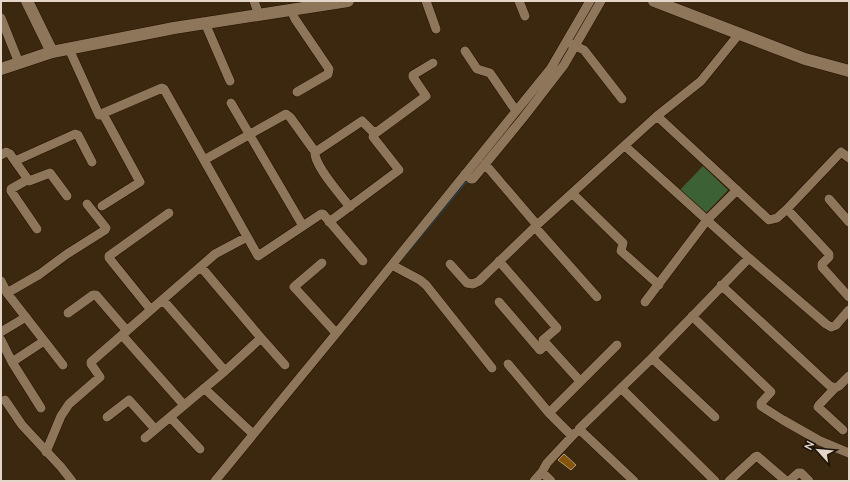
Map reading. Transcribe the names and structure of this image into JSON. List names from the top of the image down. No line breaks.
{"north":"top left"}
